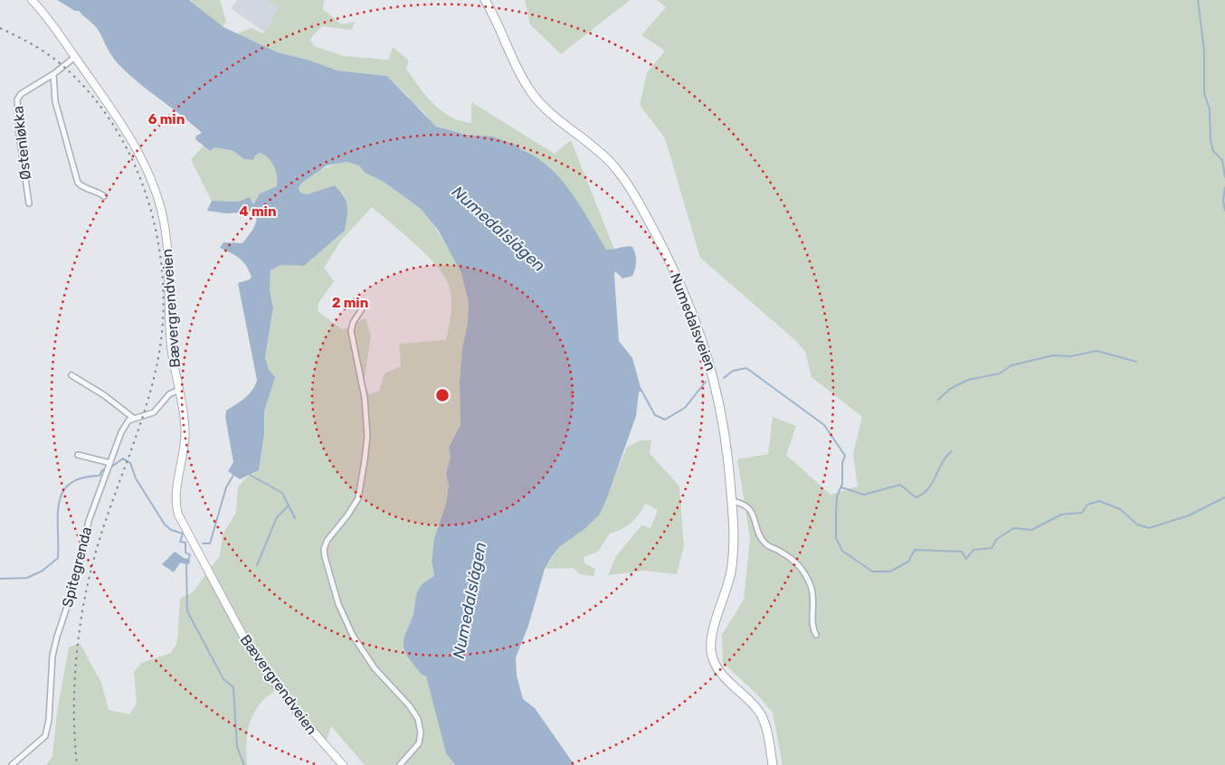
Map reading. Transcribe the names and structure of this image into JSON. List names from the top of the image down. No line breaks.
{"streets":{"main road":["Bævergrendveien","Numedalsveien"],"street":["Østenløkka","Spitegrenda"]},"crossings":[["Østenløkka","Bævergrendveien"]],"water":["Numedalslågen"],"rings":["6 min","4 min","2 min"]}
